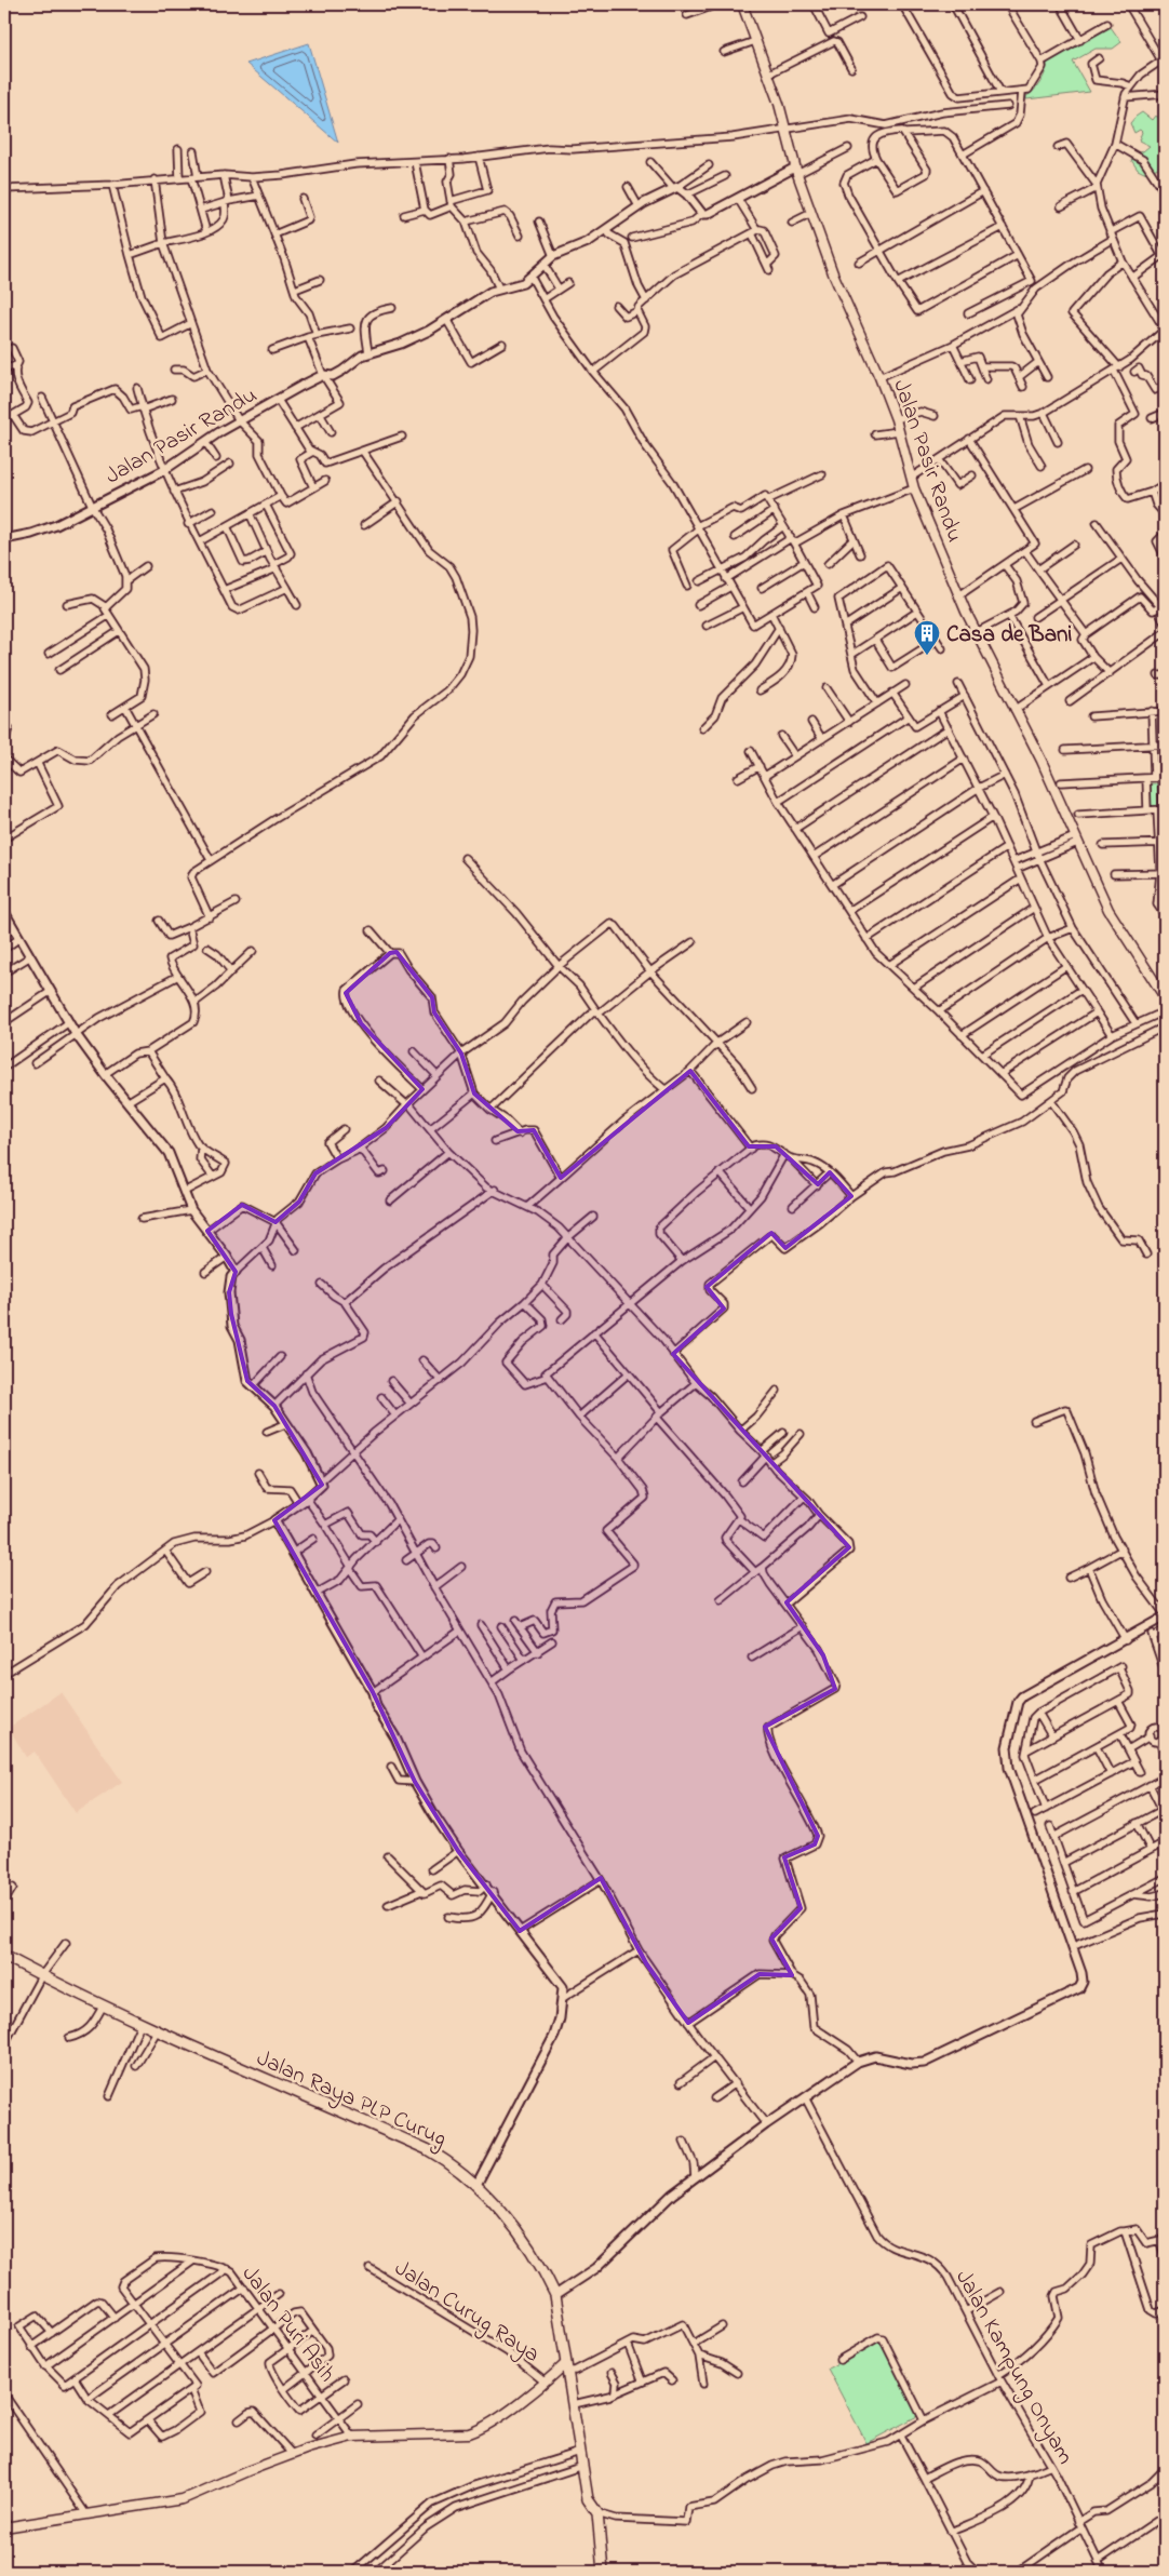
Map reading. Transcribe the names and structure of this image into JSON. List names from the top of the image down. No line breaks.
{"streets":{"main road":["Jalan Pasir Randu","Jalan Raya PLP Curug"],"street":["Jalan Curug Raya","Jalan Puri Asih","Jalan Kampung Onyam"]},"places":{"building":["Casa de Bani"]}}
